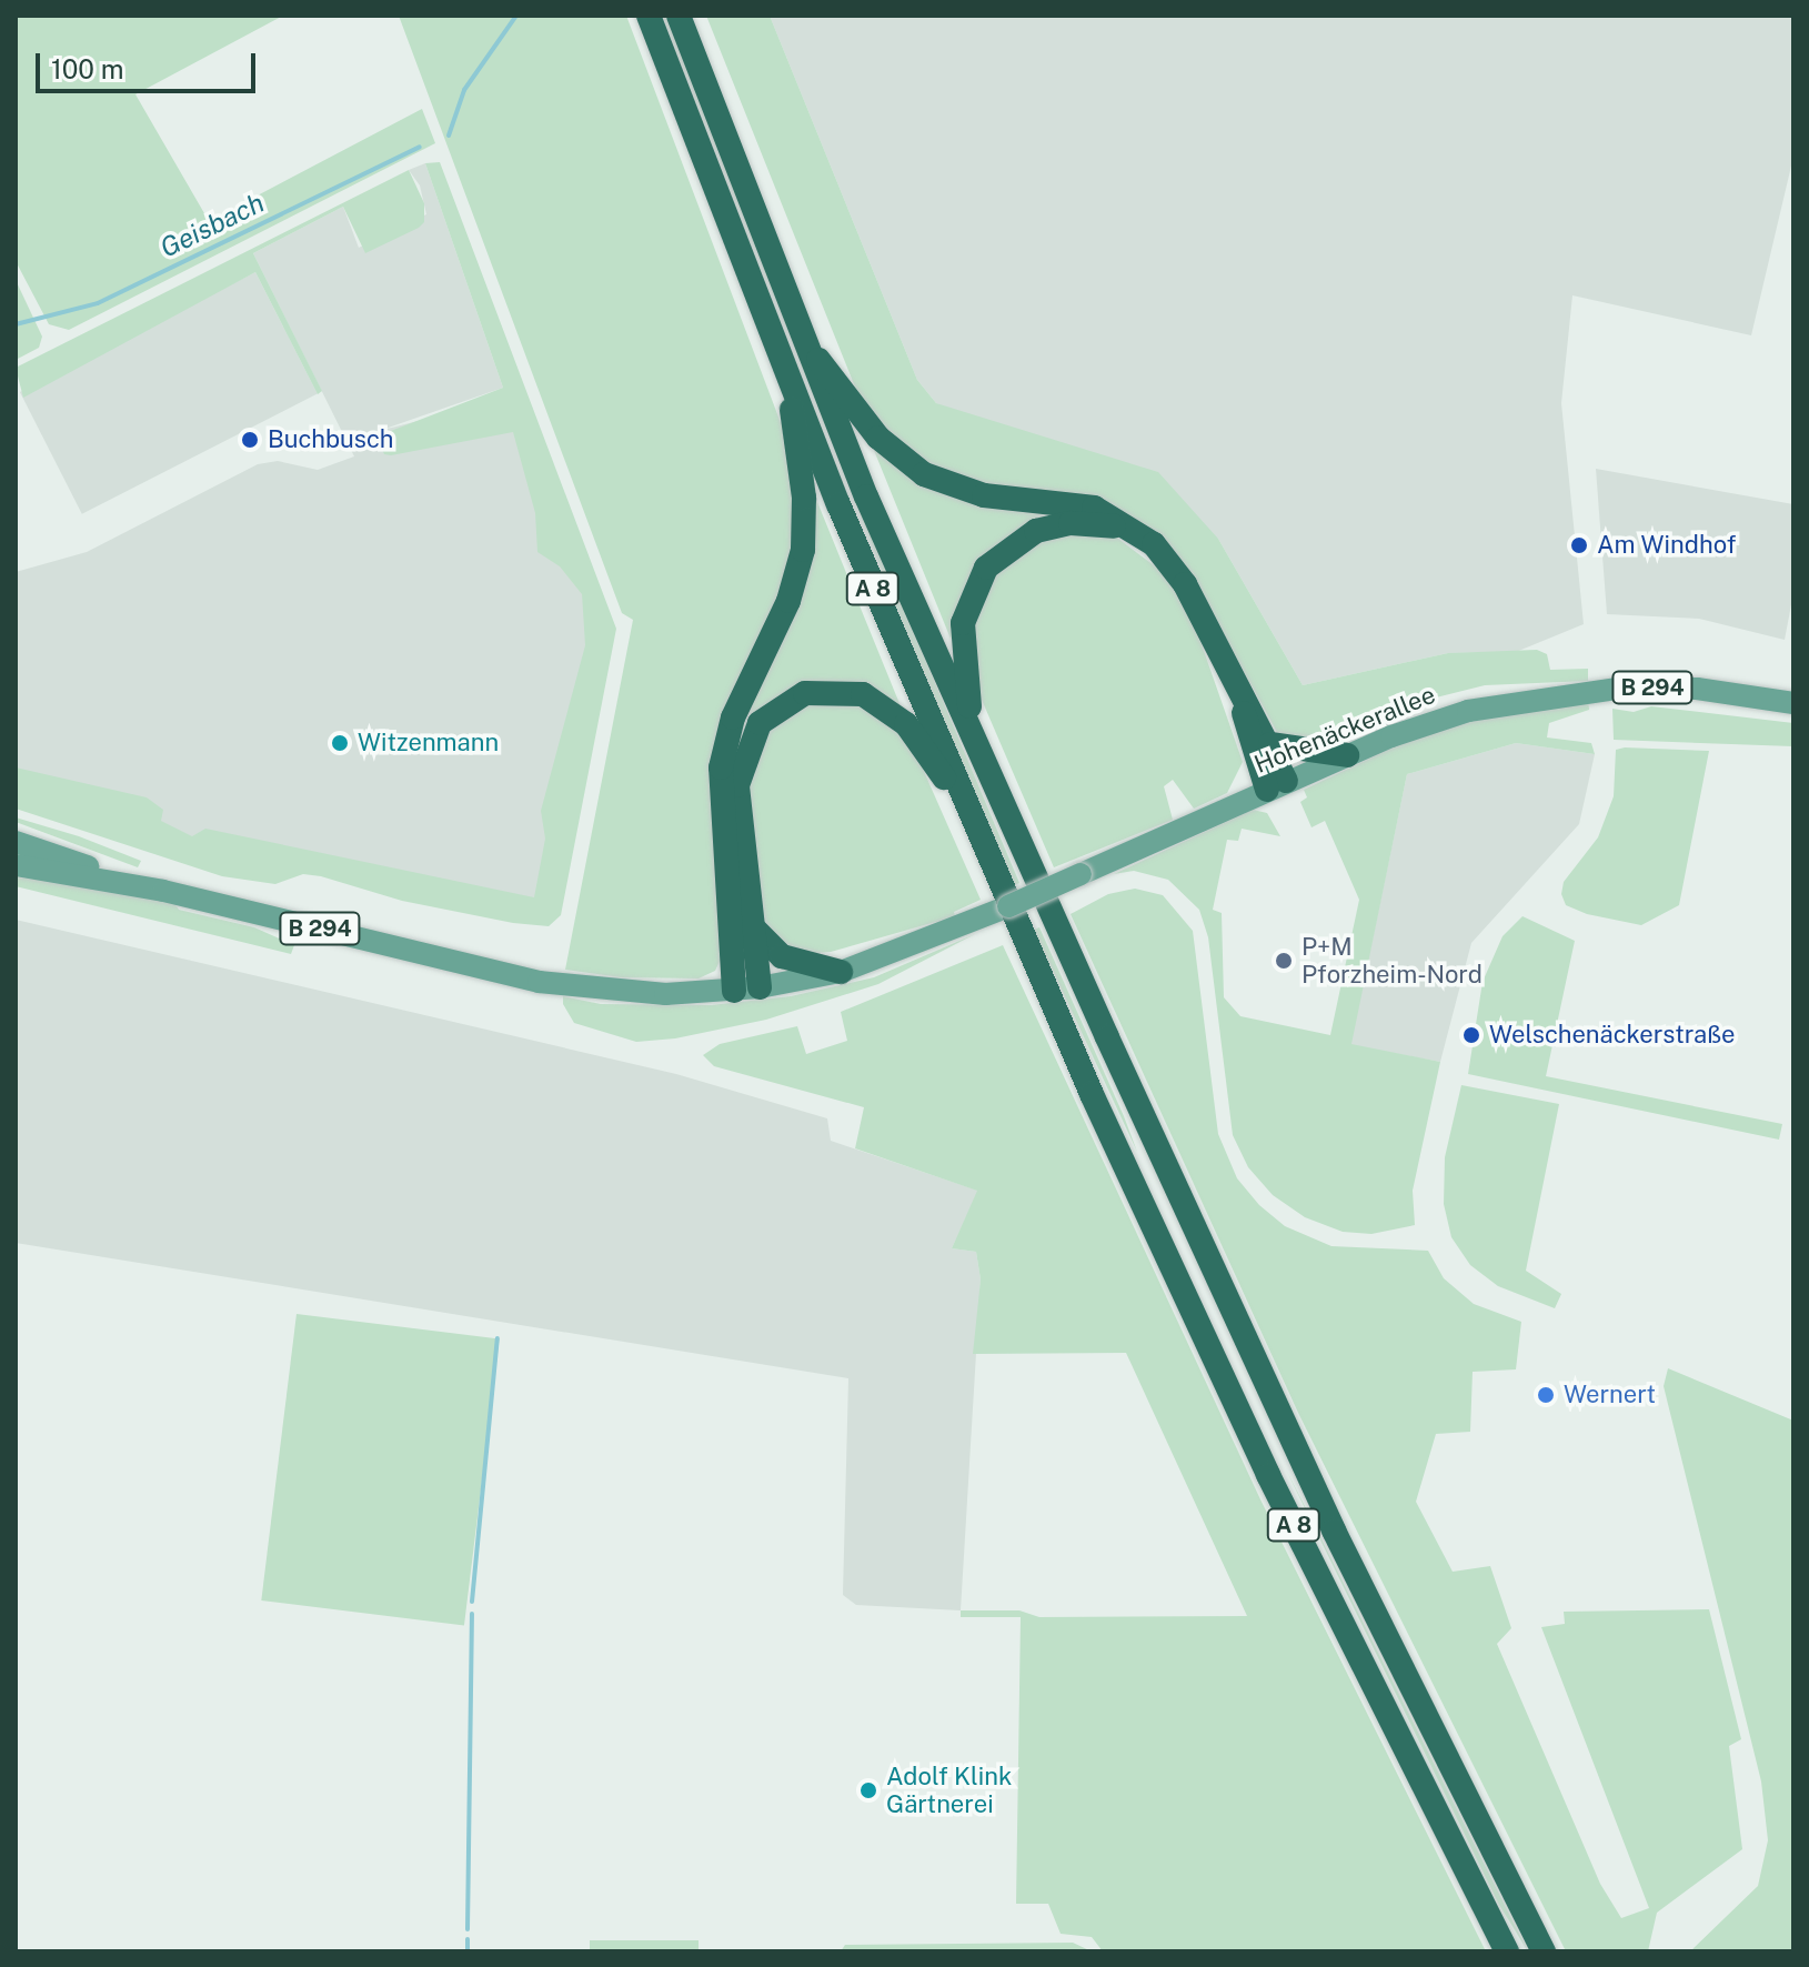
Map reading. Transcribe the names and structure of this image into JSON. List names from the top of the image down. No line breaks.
{"streets":{"highway":["A 8"],"main road":["B 294","Hohenäckerallee"]},"crossings":[["B 294","Hohenäckerallee"]],"water":["Geisbach"],"places":["Buchbusch","Am Windhof","Witzenmann","P+M Pforzheim-Nord","Welschenäckerstraße","Wernert","Adolf Klink Gärtnerei"],"scale_bar":"100 m"}
